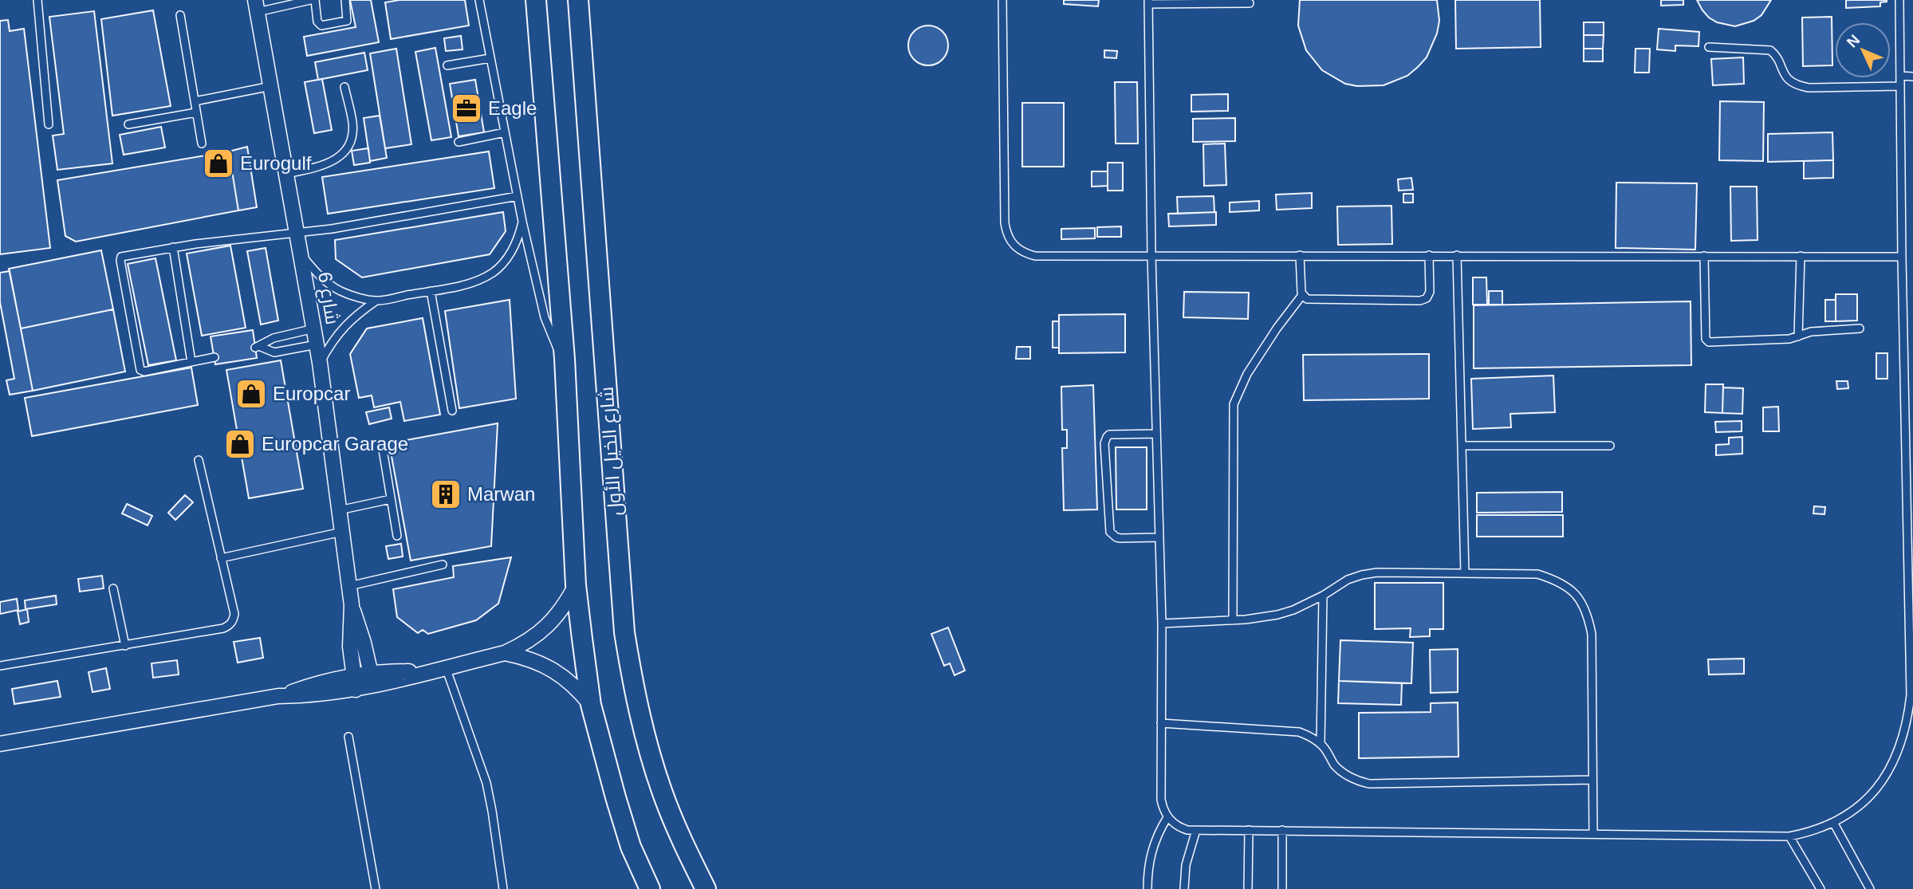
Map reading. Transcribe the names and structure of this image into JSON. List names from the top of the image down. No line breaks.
{"streets":{"main road":["شارع الخيل الأول"],"street":["شارع 6"]},"places":{"office":["Eagle"],"shop":["Eurogulf","Europcar","Europcar Garage"],"building":["Marwan"]},"north":"top left"}
